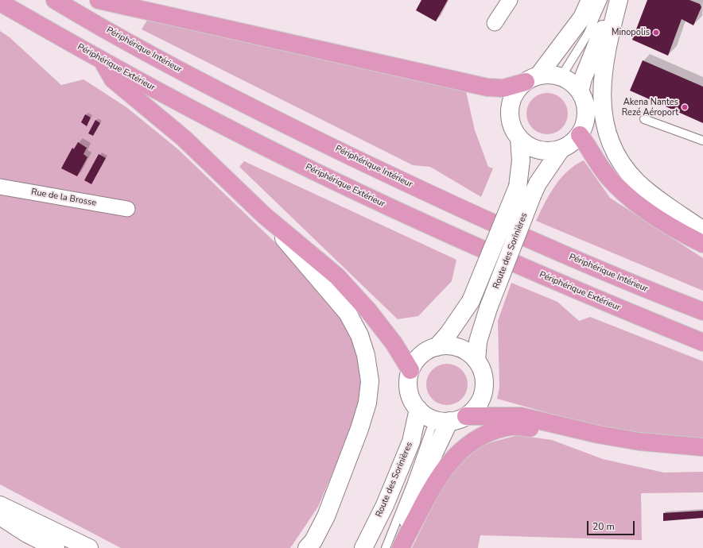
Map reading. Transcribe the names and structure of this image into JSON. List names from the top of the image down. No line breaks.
{"streets":{"highway":["Périphérique Intérieur","Périphérique Extérieur"],"main road":["Route des Sorinières"],"street":["Rue de la Brosse"]},"crossings":[["Périphérique Intérieur","Route des Sorinières"]],"places":["Minopolis","Akena Nantes Rezé Aéroport"],"scale_bar":"20 m"}
